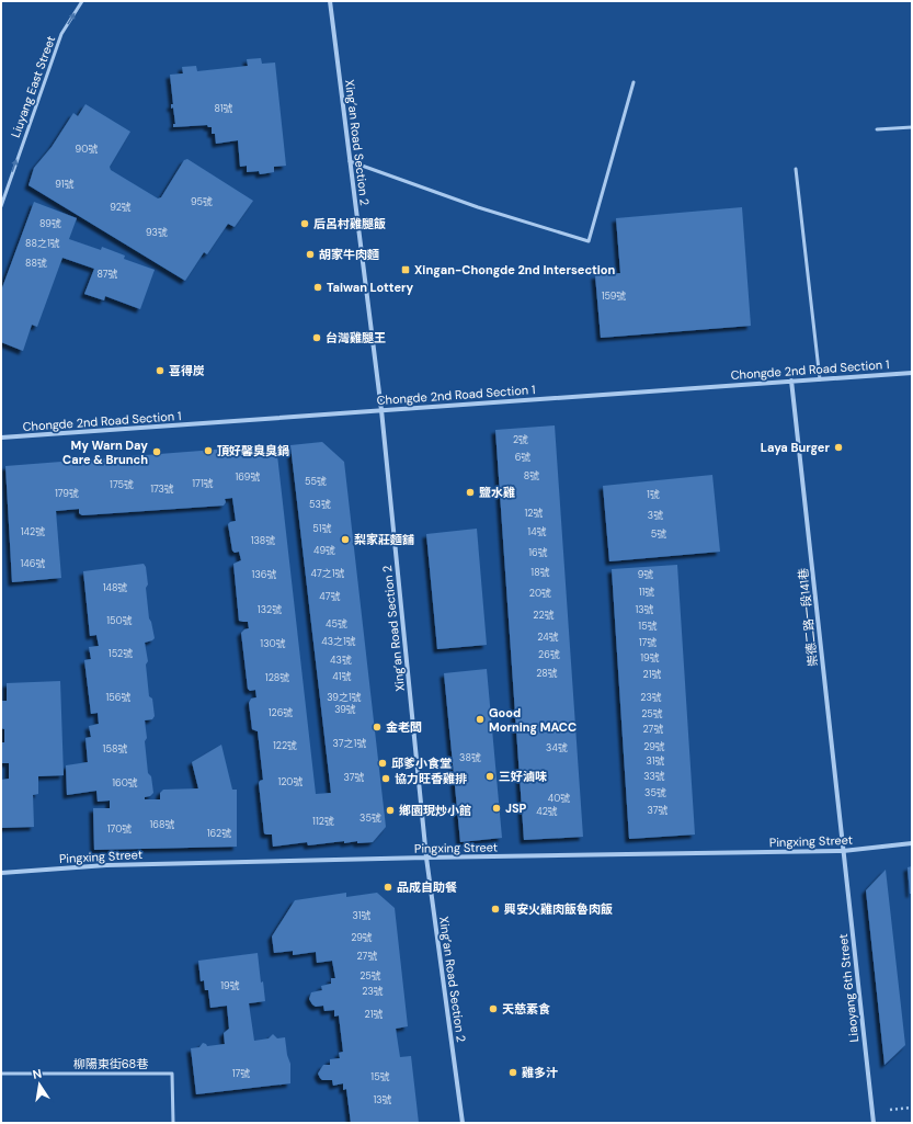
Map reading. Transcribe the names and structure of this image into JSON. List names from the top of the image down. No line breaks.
{"streets":{"street":["Xing’an Road Section 2","Chongde 2nd Road Section 1","崇德二路一段141巷","Pingxing Street","Liaoyang 6th Street"],"lane":["Liuyang East Street","柳陽東街68巷"]},"crossings":[["Xing’an Road Section 2","Chongde 2nd Road Section 1"],["Xing’an Road Section 2","Pingxing Street"],["Chongde 2nd Road Section 1","崇德二路一段141巷"],["崇德二路一段141巷","Pingxing Street"],["崇德二路一段141巷","Liaoyang 6th Street"],["Pingxing Street","Liaoyang 6th Street"]],"one_way":["Liuyang East Street"],"places":{"other":["后呂村雞腿飯","胡家牛肉麵","Taiwan Lottery","台灣雞腿王","喜得炭","Laya Burger","頂好馨臭臭鍋","My Warn Day Care & Brunch","鹽水雞","梨家莊麵舖","Good Morning MACC","金老闆","邱爹小食堂","三好滷味","協力旺香雞排","JSP","鄉園現炒小館","品成自助餐","興安火雞肉飯魯肉飯","天慈素食","雞多汁"],"transit":["Xingan-Chongde 2nd Intersection"]},"house_numbers":["81號","90號","91號","95號","92號","89號","93號","88之1號","88號","87號","159號","2號","6號","8號","169號","55號","171號","175號","173號","179號","1號","53號","12號","3號","51號","142號","14號","5號","138號","49號","16號","146號","18號","47之1號","136號","9號","148號","11號","20號","47號","132號","13號","22號","150號","45號","15號","24號","43之1號","17號","130號","152號","26號","19號","43號","28號","21號","41號","128號","156號","39之1號","23號","39號","126號","25號","27號","37之1號","122號","29號","34號","158號","38號","31號","33號","37號","120號","160號","35號","40號","37號","42號","35號","112號","168號","170號","162號","31號","29號","27號","25號","19號","23號","21號","17號","15號","13號"],"north":"top"}
